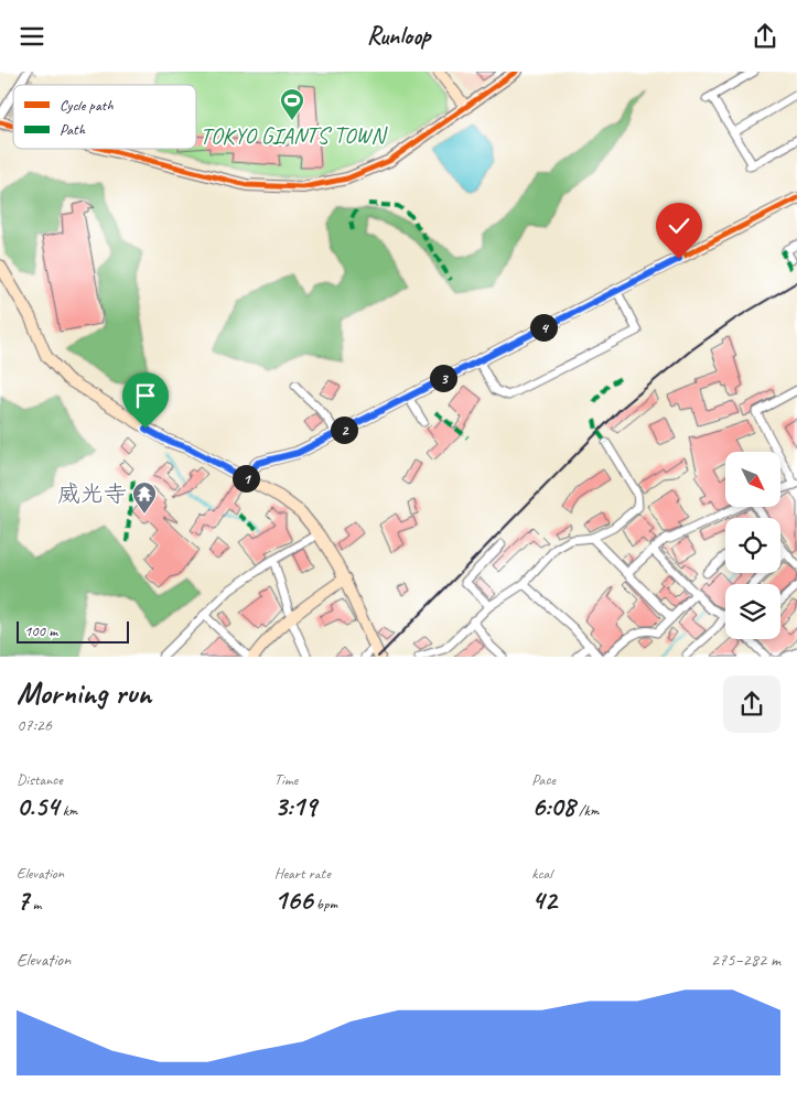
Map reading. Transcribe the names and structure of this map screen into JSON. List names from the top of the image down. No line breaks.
{"places":{"sports":["TOKYO GIANTS TOWN"],"temple":["威光寺"]},"legend":["Cycle path","Path"],"scale_bar":"100 m","north":"bottom right","page":{"header":"Runloop","pins":["4","3","2","1"],"scale":"100 m","heading":["Morning run","07:26"],"stats":[["Distance","0.54 km"],["Time","3:19"],["Pace","6:08 /km"],["Elevation","7 m"],["Heart rate","166 bpm"],["kcal","42"]],"chart":["Elevation","275–282 m"]}}
